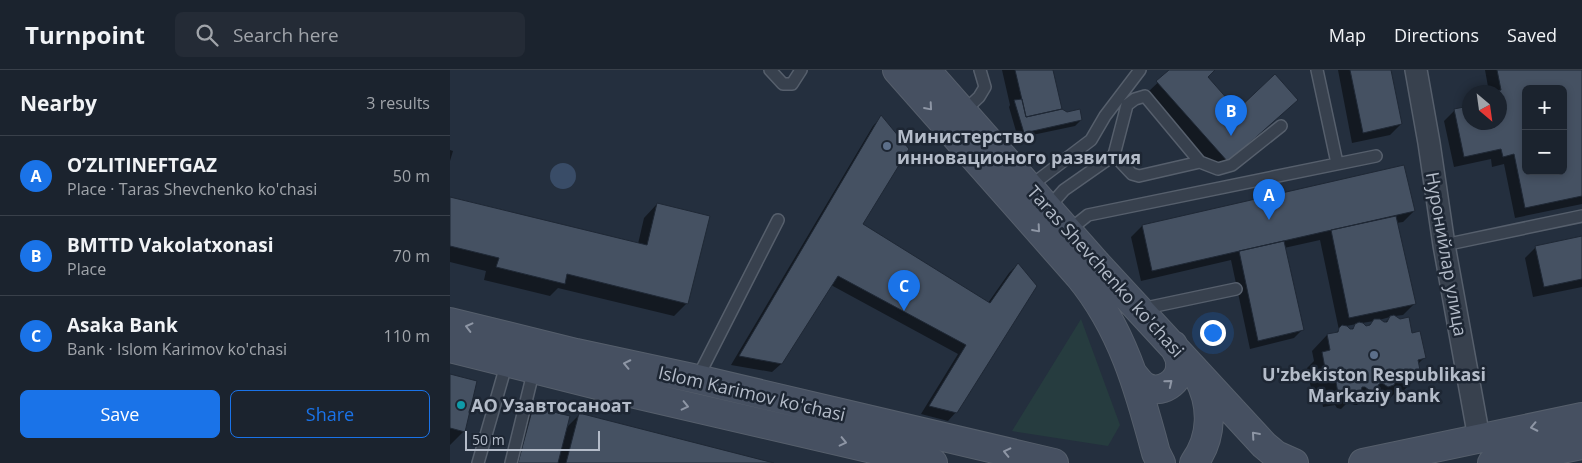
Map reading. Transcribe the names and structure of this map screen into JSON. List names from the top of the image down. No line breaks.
{"streets":{"main road":["Taras Shevchenko ko'chasi","Islom Karimov ko'chasi"],"street":["Нуронийлар улица"]},"places":["Министерство инновационого развития","U'zbekiston Respublikasi Markaziy bank","АО Узавтосаноат"],"scale_bar":"50 m","north":"bottom right","page":{"header":"Turnpoint","search":"Search here","nav":["Map","Directions","Saved"],"heading":["Nearby","3 results"],"map_buttons":["+","−"],"pins":["B","A","C"],"list":[{"mark":"A","name":"O’ZLITINEFTGAZ","note":"Place · Taras Shevchenko ko'chasi","value":"50 m"},{"mark":"B","name":"BMTTD Vakolatxonasi","note":"Place","value":"70 m"},{"mark":"C","name":"Asaka Bank","note":"Bank · Islom Karimov ko'chasi","value":"110 m"}],"buttons":["Save","Share"],"scale":"50 m"}}
